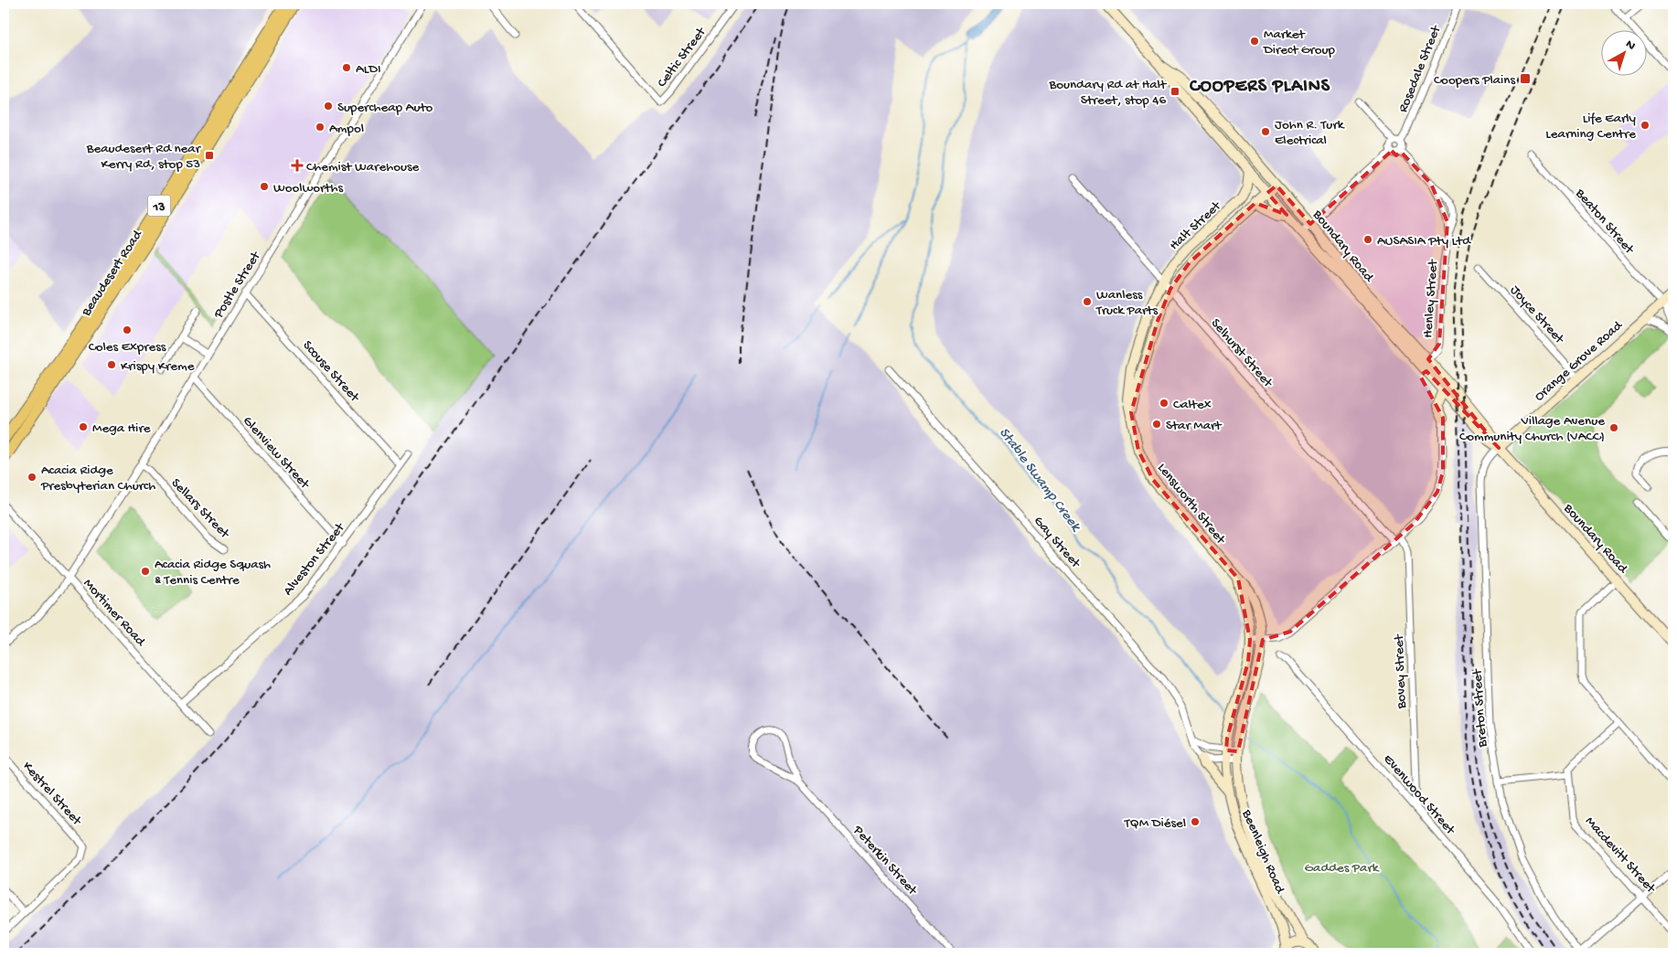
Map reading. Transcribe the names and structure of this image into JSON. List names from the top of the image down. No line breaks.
{"streets":{"highway":["13","Beaudesert Road"],"main road":["Halt Street","Boundary Road","Orange Grove Road","Lensworth Street","Beenleigh Road"],"street":["Celtic Street","Rosedale Street","Beaton Street","Postle Street","Henley Street","Joyce Street","Selhurst Street","Scouse Street","Glenview Street","Sellars Street","Gay Street","Alveston Street","Mortimer Road","Bovey Street","Breton Street","Kestrel Street","Evenwood Street","Macdevitt Street","Peterkin Street"]},"crossings":[["Rosedale Street","Henley Street"],["Beaton Street","Orange Grove Road"],["Halt Street","Boundary Road"],["Halt Street","Selhurst Street"],["Halt Street","Lensworth Street"],["Boundary Road","Henley Street"],["Boundary Road","Orange Grove Road"],["Boundary Road","Breton Street"],["Postle Street","Scouse Street"],["Postle Street","Glenview Street"],["Postle Street","Sellars Street"],["Postle Street","Mortimer Road"],["Joyce Street","Orange Grove Road"],["Selhurst Street","Lensworth Street"],["Selhurst Street","Bovey Street"],["Orange Grove Road","Breton Street"],["Scouse Street","Alveston Street"],["Glenview Street","Alveston Street"],["Lensworth Street","Beenleigh Road"],["Alveston Street","Mortimer Road"],["Bovey Street","Evenwood Street"]],"districts":["COOPERS PLAINS"],"water":["Stable Swamp Creek"],"parks":["Gaddes Park"],"places":{"other":["Market Direct Group","ALDI","Supercheap Auto","Life Early Learning Centre","Ampol","John R. Turk Electrical","Woolworths","AUSASIA Pty Ltd","Wanless Truck Parts","Coles Express","Krispy Kreme","Caltex","Star Mart","Mega Hire","Village Avenue Community Church (VACC)","Acacia Ridge Presbyterian Church","Acacia Ridge Squash & Tennis Centre","TQM Diésel"],"transit":["Coopers Plains","Boundary Rd at Halt Street, stop 46","Beaudesert Rd near Kerry Rd, stop 53"],"health":["Chemist Warehouse"]},"north":"top right"}
